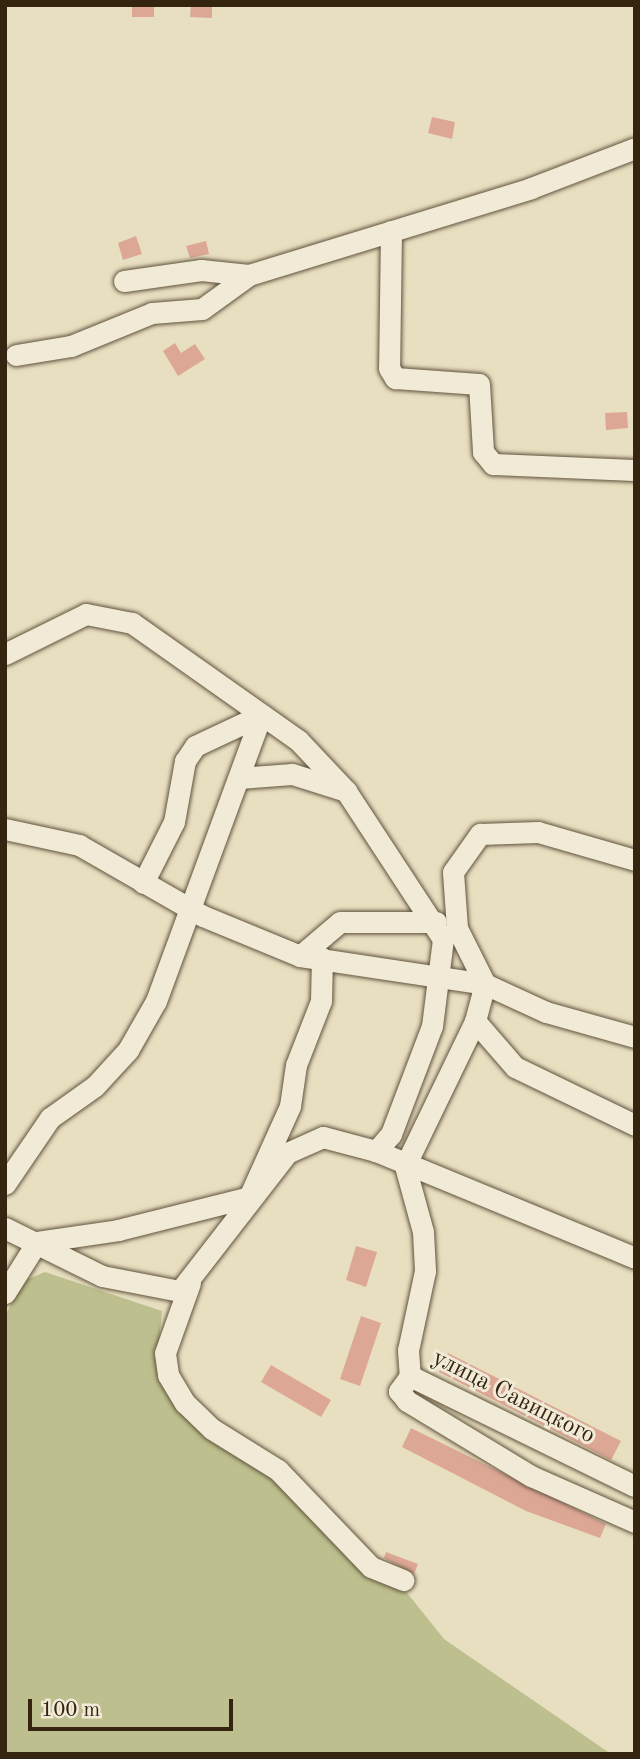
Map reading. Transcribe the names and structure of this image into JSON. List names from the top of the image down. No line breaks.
{"streets":{"street":["улица Савицкого"]},"scale_bar":"100 m"}
